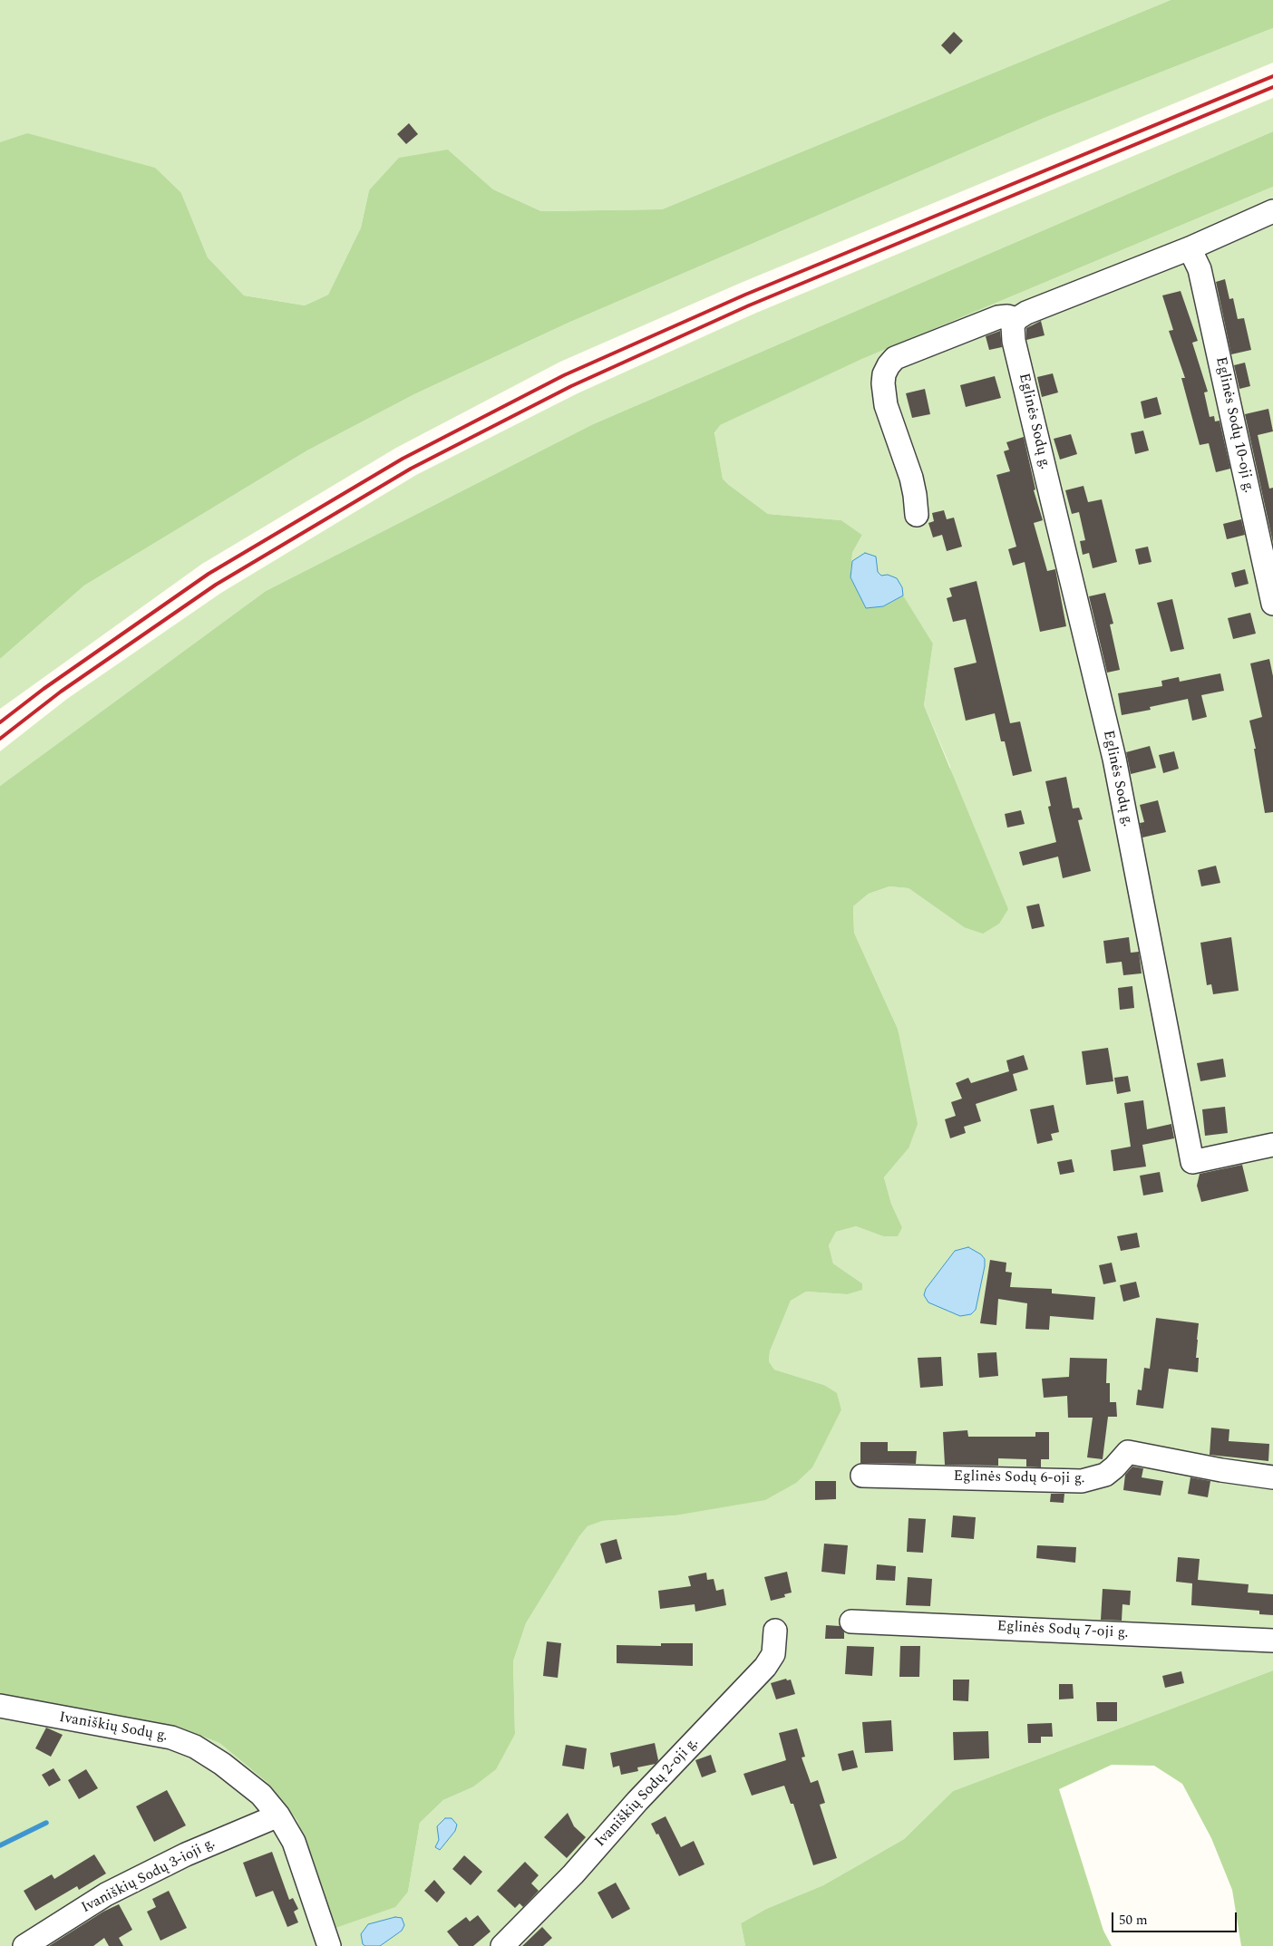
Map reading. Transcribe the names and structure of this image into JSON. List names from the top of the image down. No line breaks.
{"streets":{"street":["Eglinės Sodų g.","Eglinės Sodų 10-oji g.","Eglinės Sodų 6-oji g.","Eglinės Sodų 7-oji g.","Ivaniškių Sodų g.","Ivaniškių Sodų 2-oji g.","Ivaniškių Sodų 3-ioji g."]},"crossings":[["Ivaniškių Sodų g.","Ivaniškių Sodų 3-ioji g."]],"scale_bar":"50 m"}
